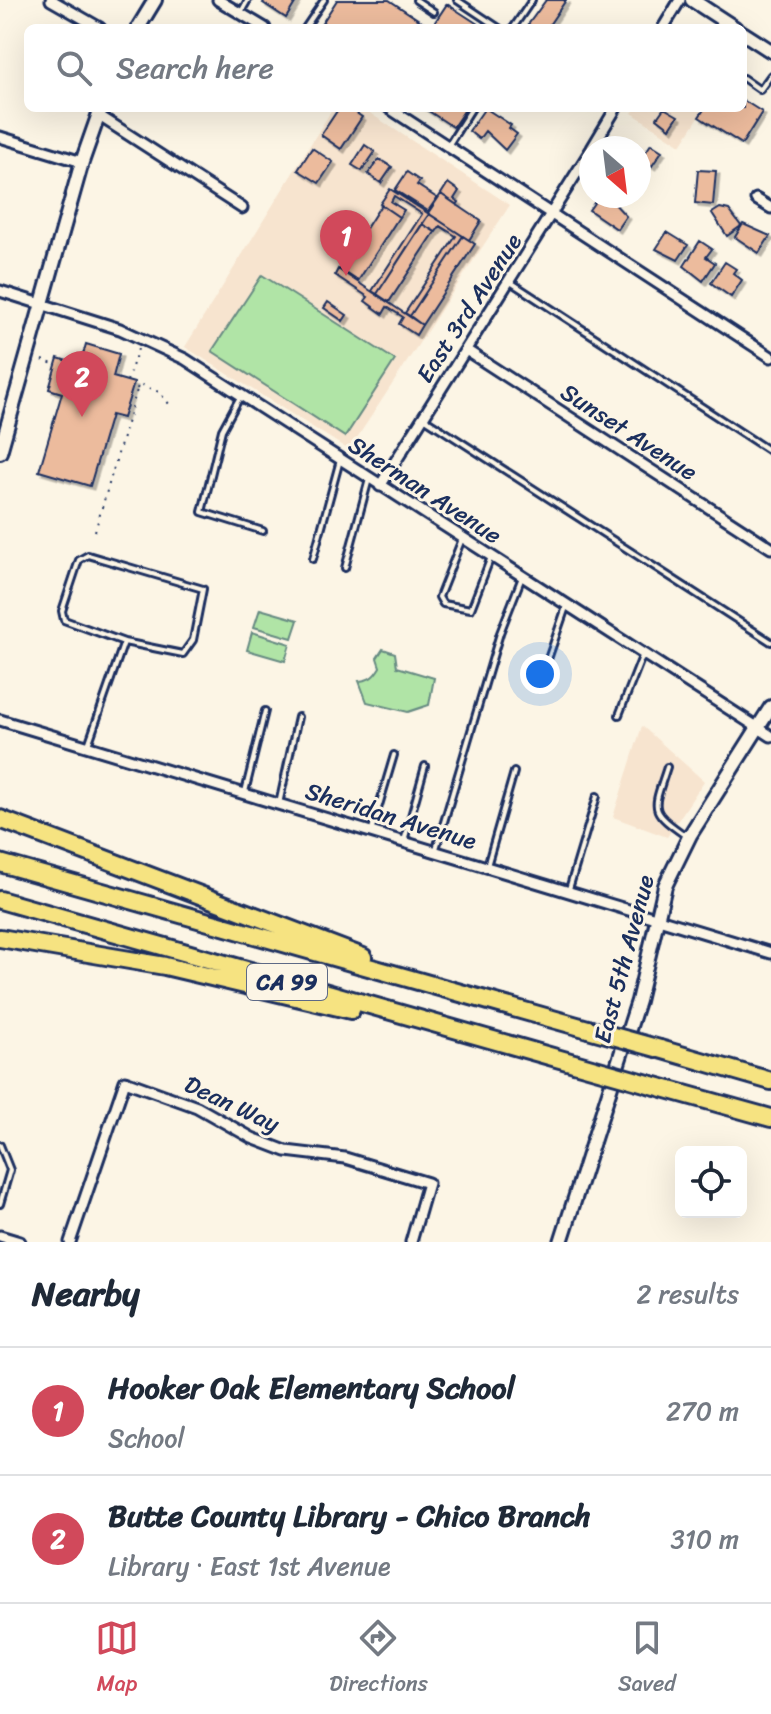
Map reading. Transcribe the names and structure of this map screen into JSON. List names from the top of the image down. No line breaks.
{"streets":{"highway":["CA 99"],"street":["East 3rd Avenue","Sunset Avenue","Sherman Avenue","Sheridan Avenue","East 5th Avenue","Dean Way"]},"crossings":[["East 3rd Avenue","Sunset Avenue"],["East 3rd Avenue","Sherman Avenue"],["Sherman Avenue","East 5th Avenue"],["Sheridan Avenue","East 5th Avenue"]],"north":"bottom right","page":{"search":"Search here","pins":["1","2"],"heading":["Nearby","2 results"],"list":[{"mark":"1","name":"Hooker Oak Elementary School","note":"School","value":"270 m"},{"mark":"2","name":"Butte County Library - Chico Branch","note":"Library · East 1st Avenue","value":"310 m"}],"nav":["Map","Directions","Saved"]}}
